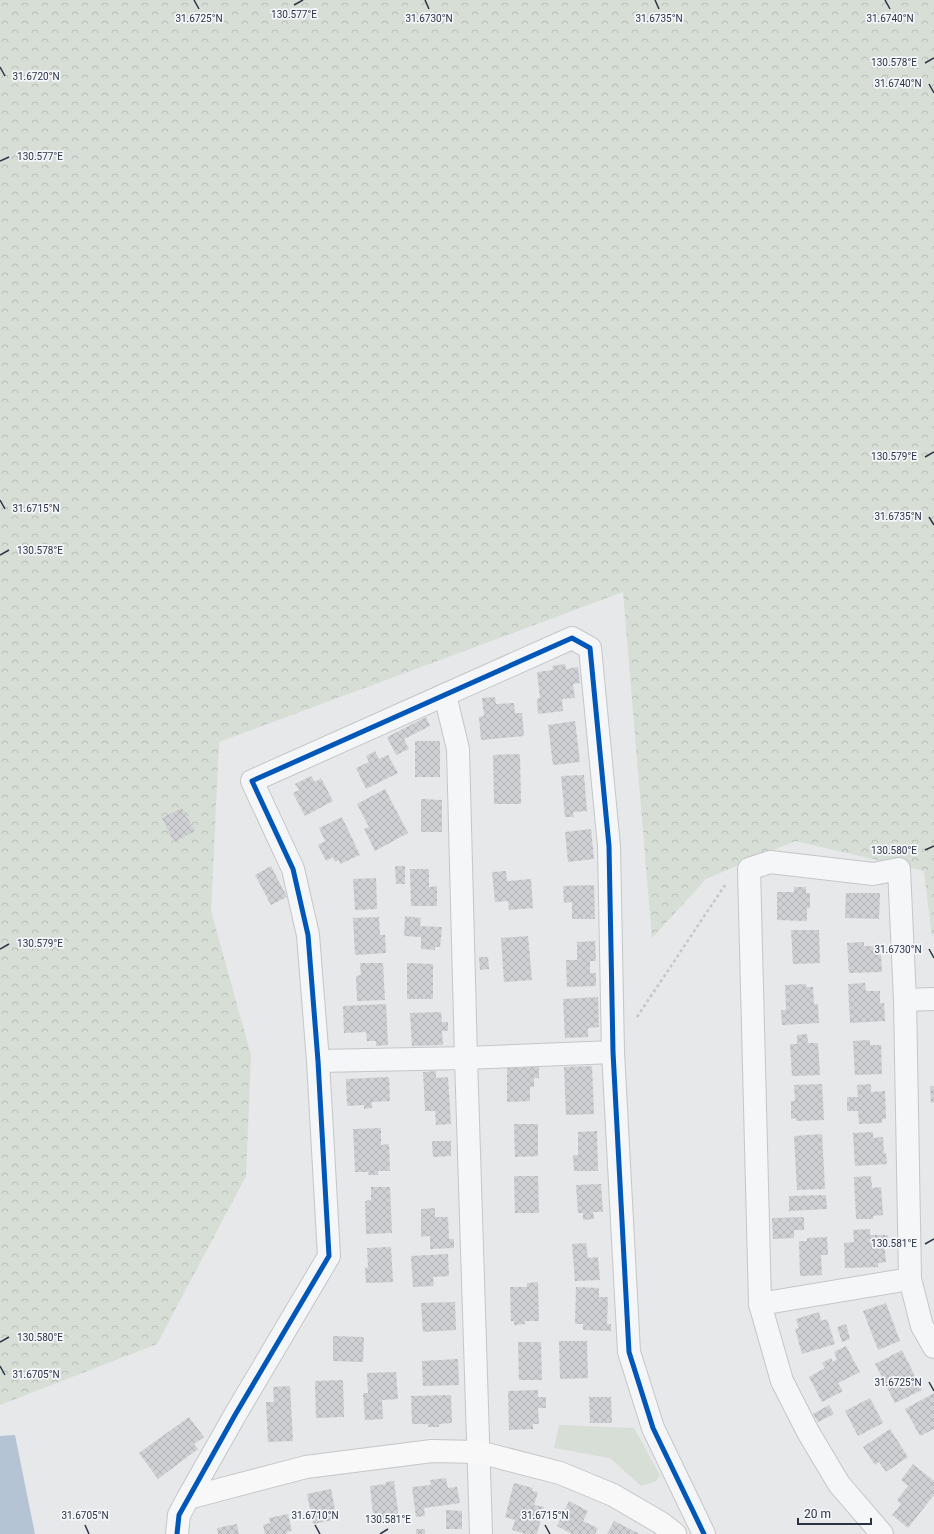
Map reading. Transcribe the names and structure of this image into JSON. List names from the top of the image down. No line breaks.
{"scale_bar":"20 m","coordinates":["130.577°E","31.6725°N","31.6730°N","31.6735°N","31.6740°N","130.578°E","31.6720°N","130.579°E","31.6715°N","130.580°E","130.581°E","31.6705°N","31.6710°N"]}
